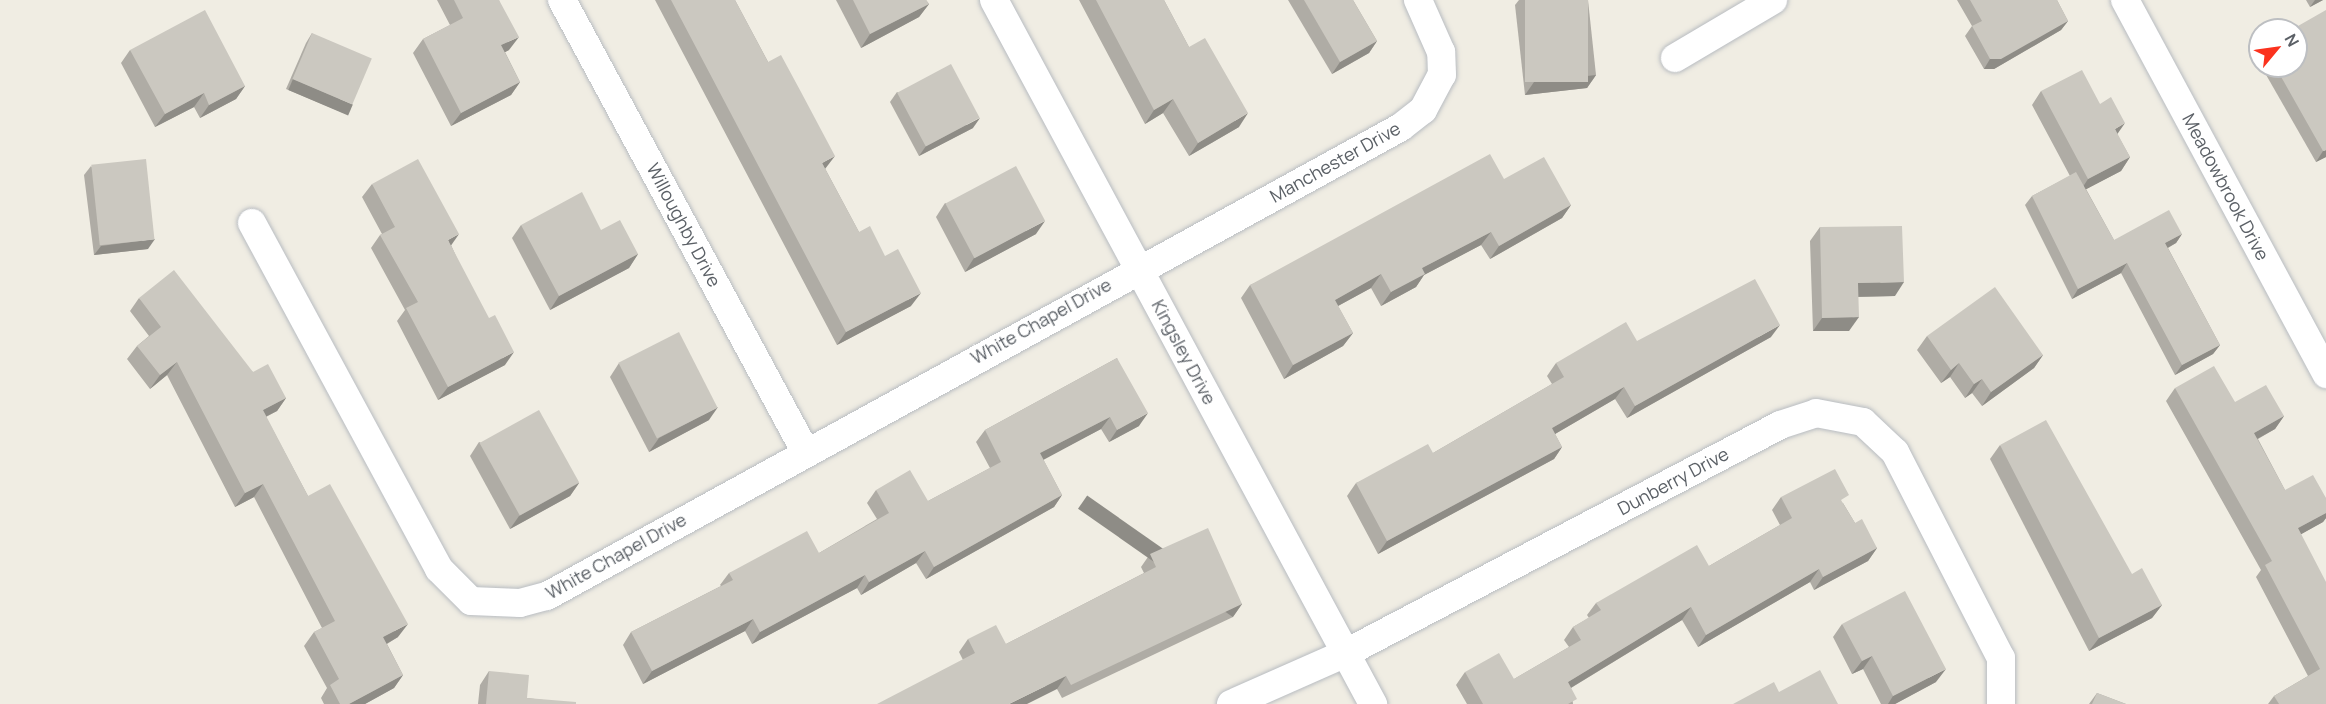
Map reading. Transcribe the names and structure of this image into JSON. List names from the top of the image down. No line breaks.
{"streets":{"street":["Manchester Drive","Meadowbrook Drive","Willoughby Drive","White Chapel Drive","Kingsley Drive","Dunberry Drive"]},"crossings":[["Manchester Drive","White Chapel Drive"],["Manchester Drive","Kingsley Drive"],["Willoughby Drive","White Chapel Drive"],["White Chapel Drive","Kingsley Drive"],["Kingsley Drive","Dunberry Drive"]],"north":"top right"}
